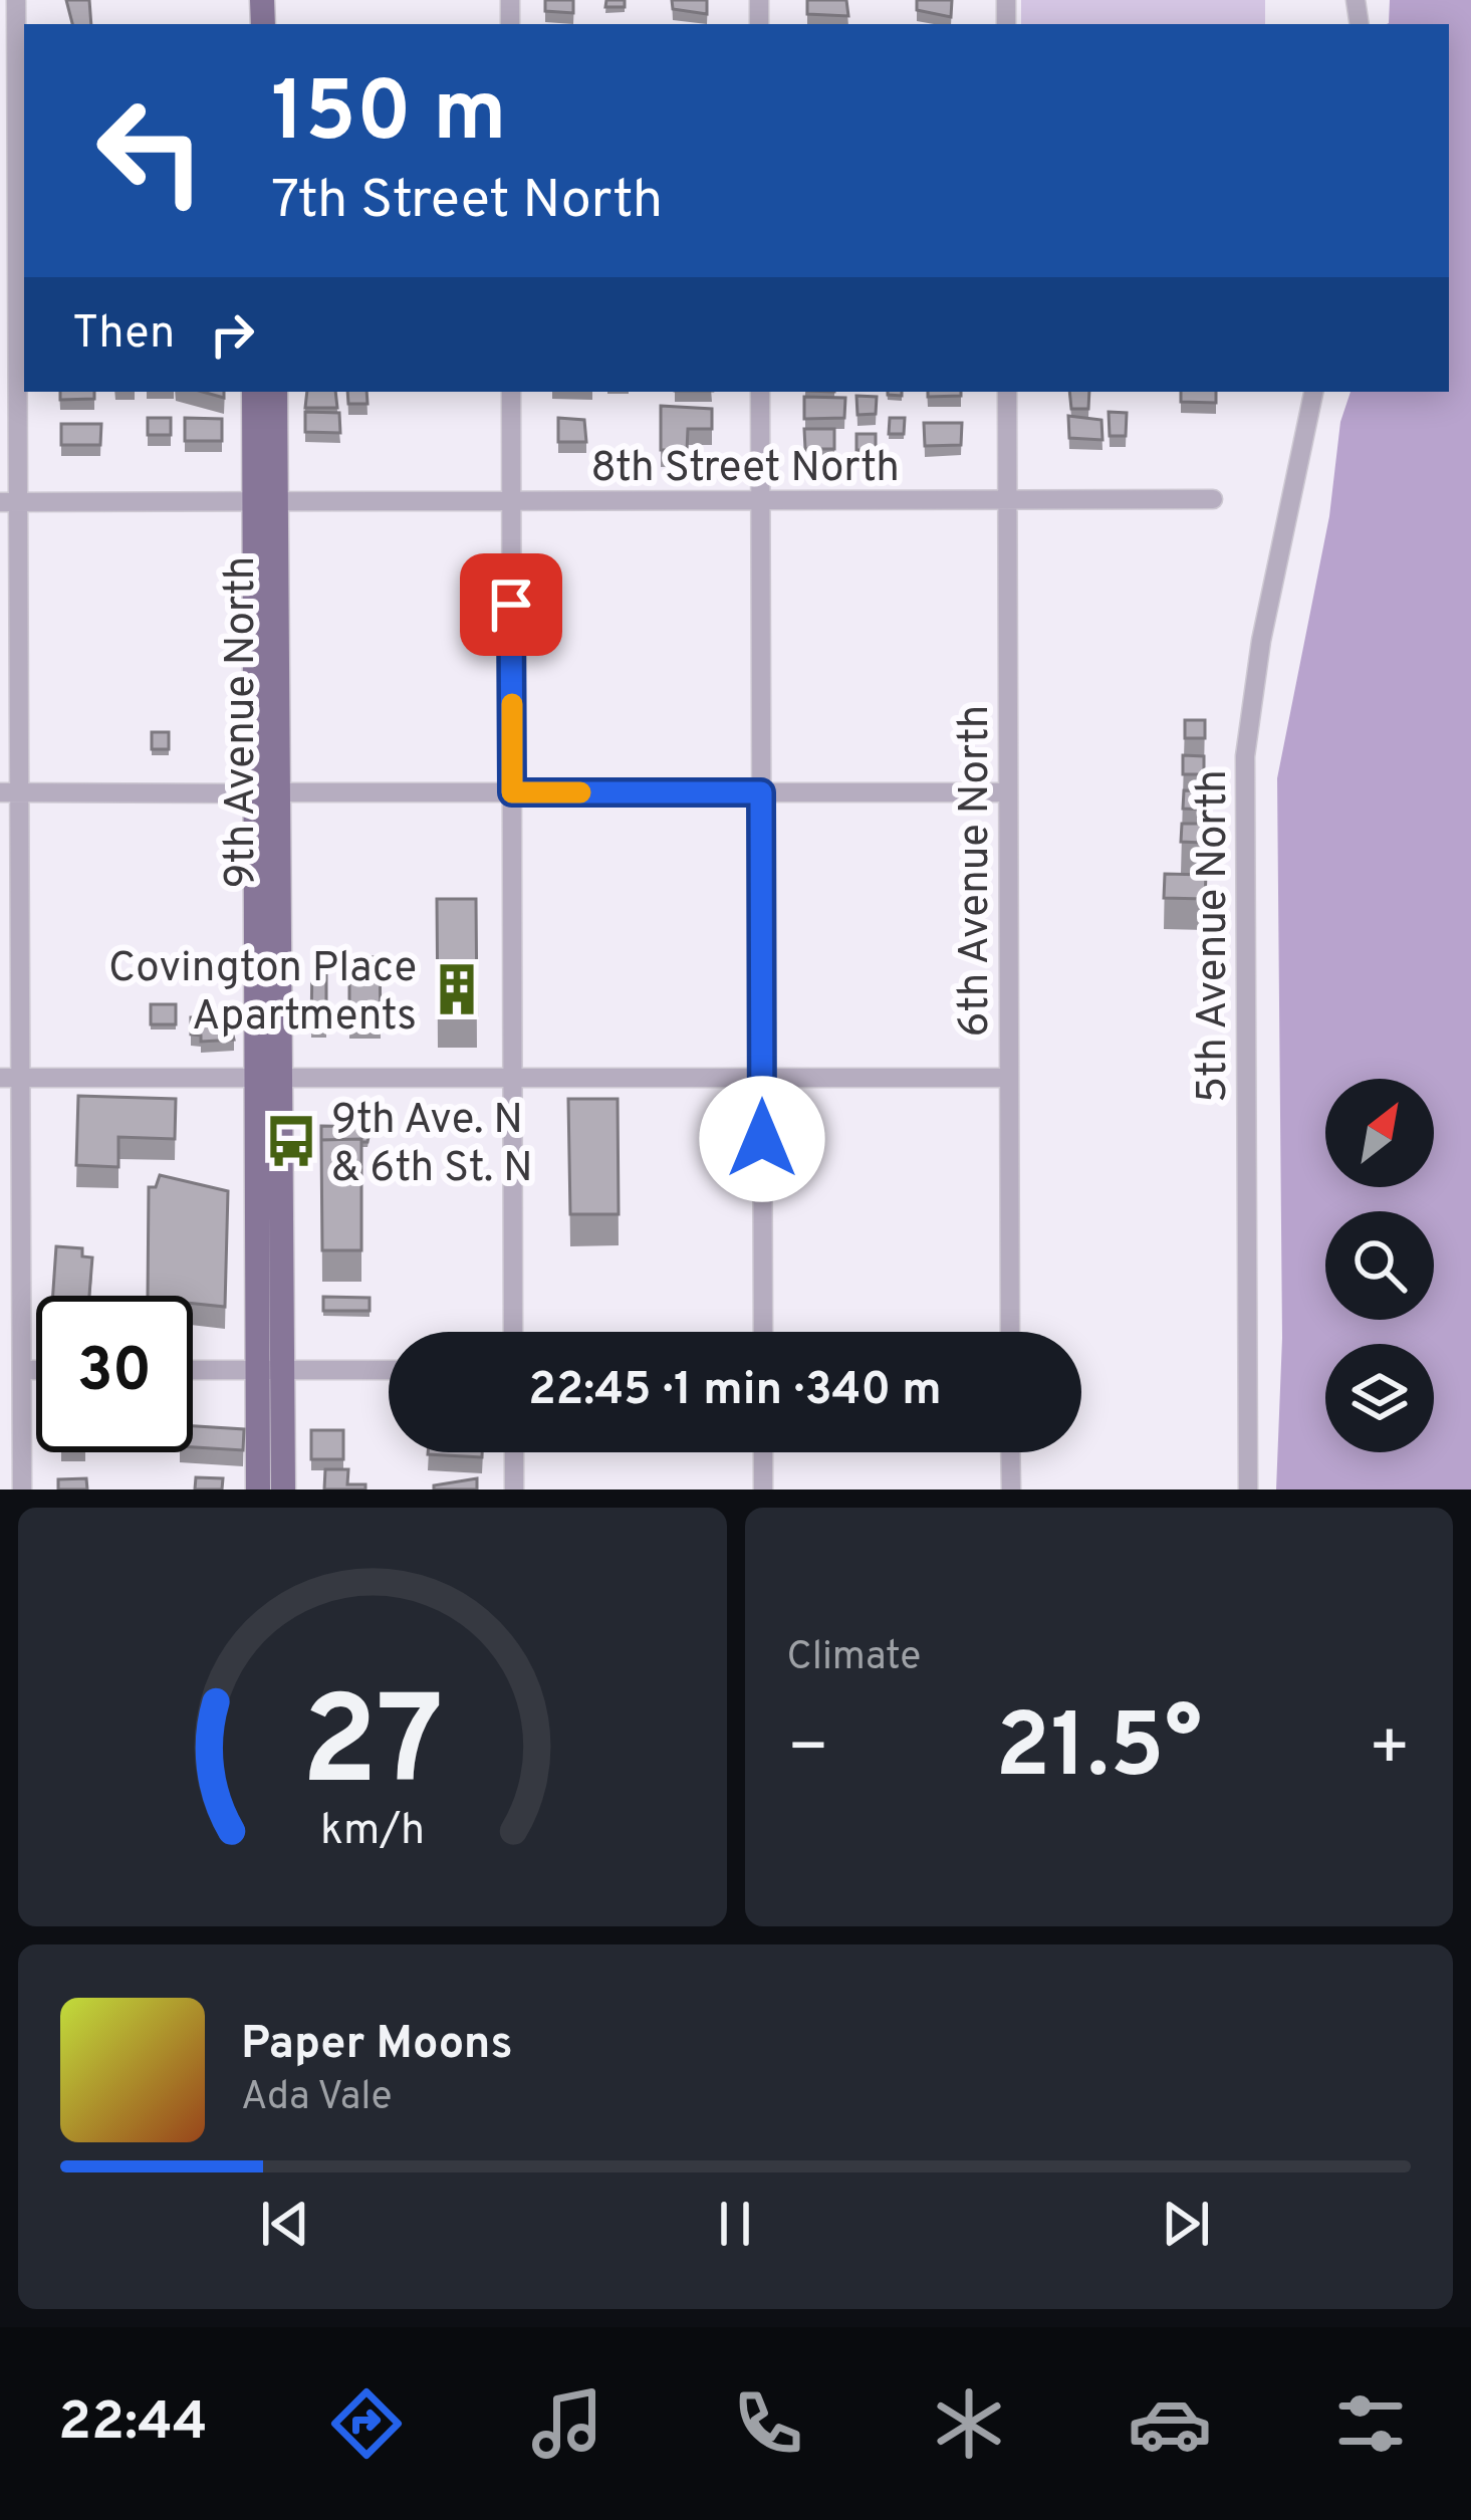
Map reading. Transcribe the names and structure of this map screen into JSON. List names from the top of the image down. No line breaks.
{"streets":{"main road":["9th Avenue North"],"street":["8th Street North","6th Avenue North","5th Avenue North"]},"crossings":[["8th Street North","9th Avenue North"],["8th Street North","6th Avenue North"]],"places":{"building":["Covington Place Apartments"],"bus stop":["9th Ave. N & 6th St. N"]},"north":"top right","page":{"turn":["150 m","7th Street North"],"then":"Then","limit":"30","trip":"22:45 · 1 min · 340 m","tile":"Climate","heat":["−","21.5°","+"],"song":["Paper Moons","Ada Vale"],"tabs":"22:44","gauge":["27","km/h"]}}
